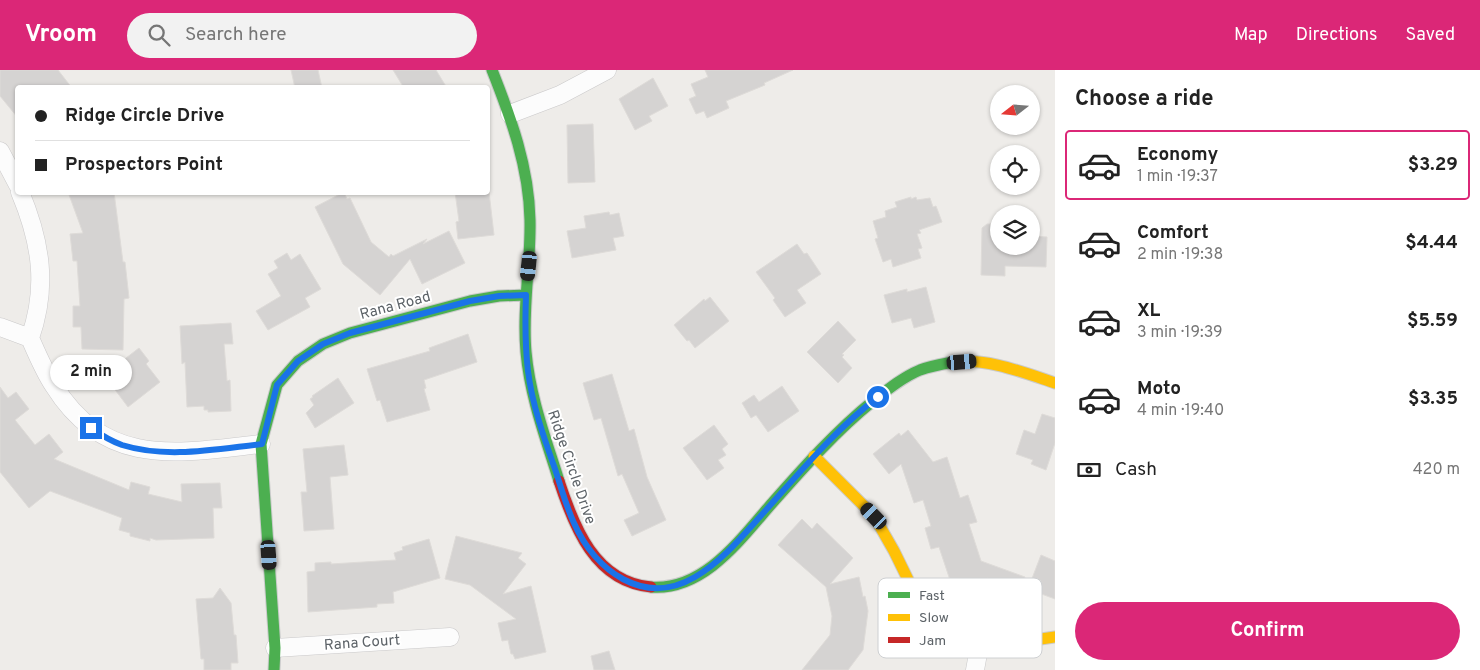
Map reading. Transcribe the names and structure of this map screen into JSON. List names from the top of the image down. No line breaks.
{"streets":{"street":["Rana Road","Ridge Circle Drive","Rana Court"]},"crossings":[["Rana Road","Ridge Circle Drive"],["Rana Road","Rana Court"]],"legend":["Fast","Slow","Jam"],"north":"left","page":{"header":"Vroom","search":"Search here","nav":["Map","Directions","Saved"],"heading":"Choose a ride","banner":["Ridge Circle Drive","Prospectors Point"],"list":[{"name":"Economy","note":"1 min · 19:37","value":"$3.29"},{"name":"Comfort","note":"2 min · 19:38","value":"$4.44"},{"name":"XL","note":"3 min · 19:39","value":"$5.59"},{"name":"Moto","note":"4 min · 19:40","value":"$3.35"}],"bubble":"2 min","pay":["Cash","420 m"],"buttons":"Confirm"}}
